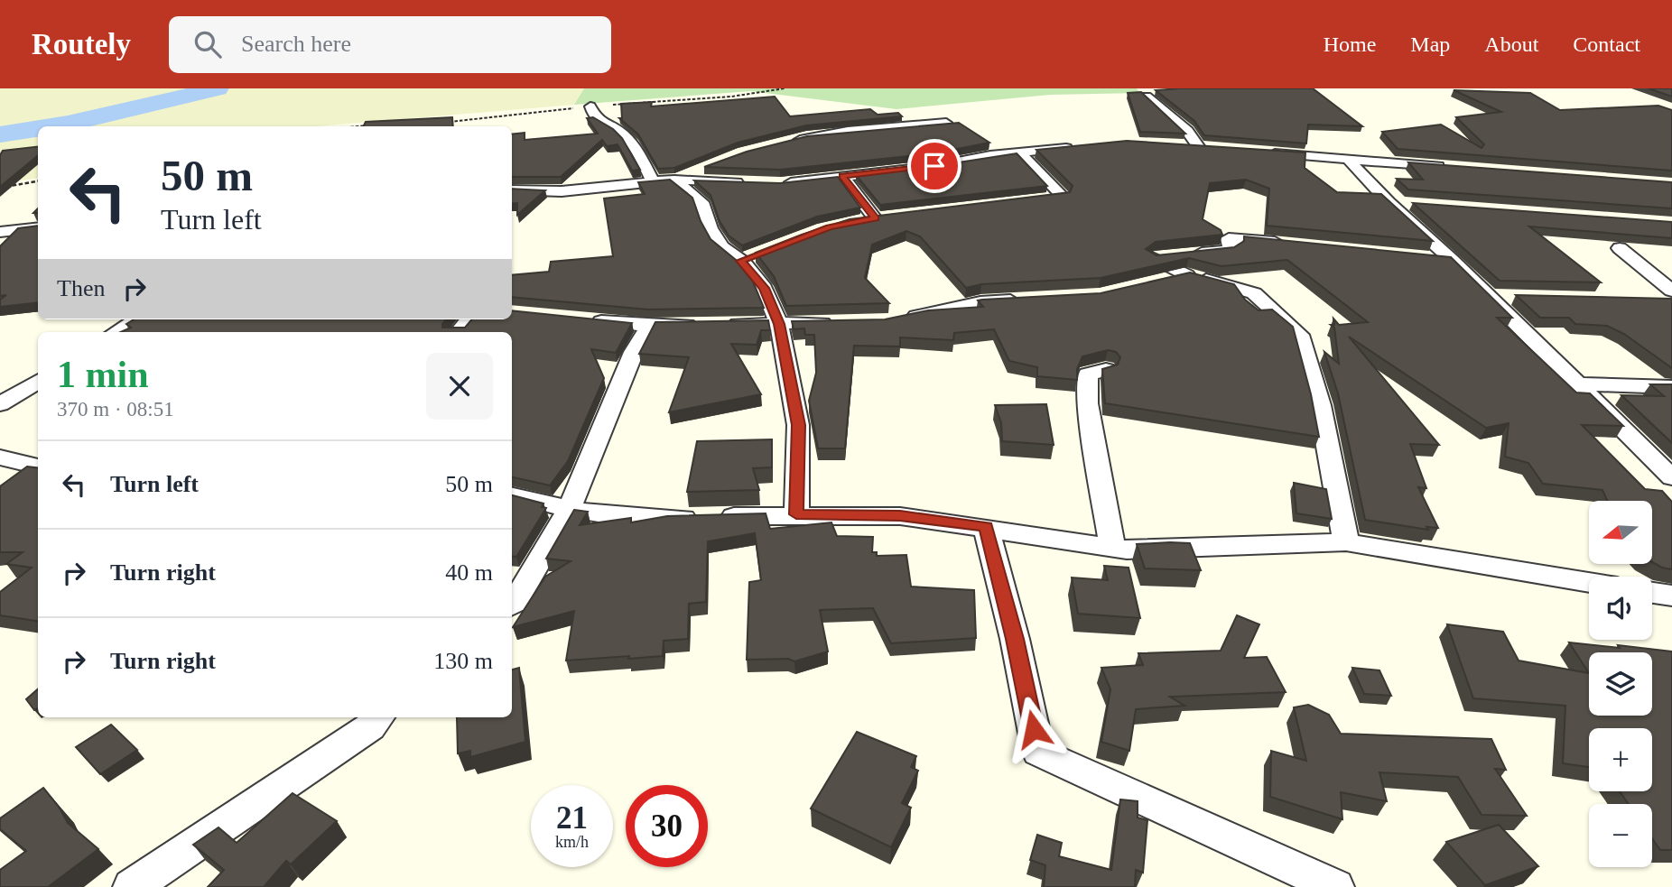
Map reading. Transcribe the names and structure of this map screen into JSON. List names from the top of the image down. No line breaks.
{"north":"left","page":{"header":"Routely","search":"Search here","nav":["Home","Map","About","Contact"],"turn":["50 m","Turn left"],"then":"Then","heading":["1 min","370 m · 08:51"],"list":[{"name":"Turn left","value":"50 m"},{"name":"Turn right","value":"40 m"},{"name":"Turn right","value":"130 m"}],"map_buttons":["+","−"],"speed":"21 km/h","limit":"30"}}
